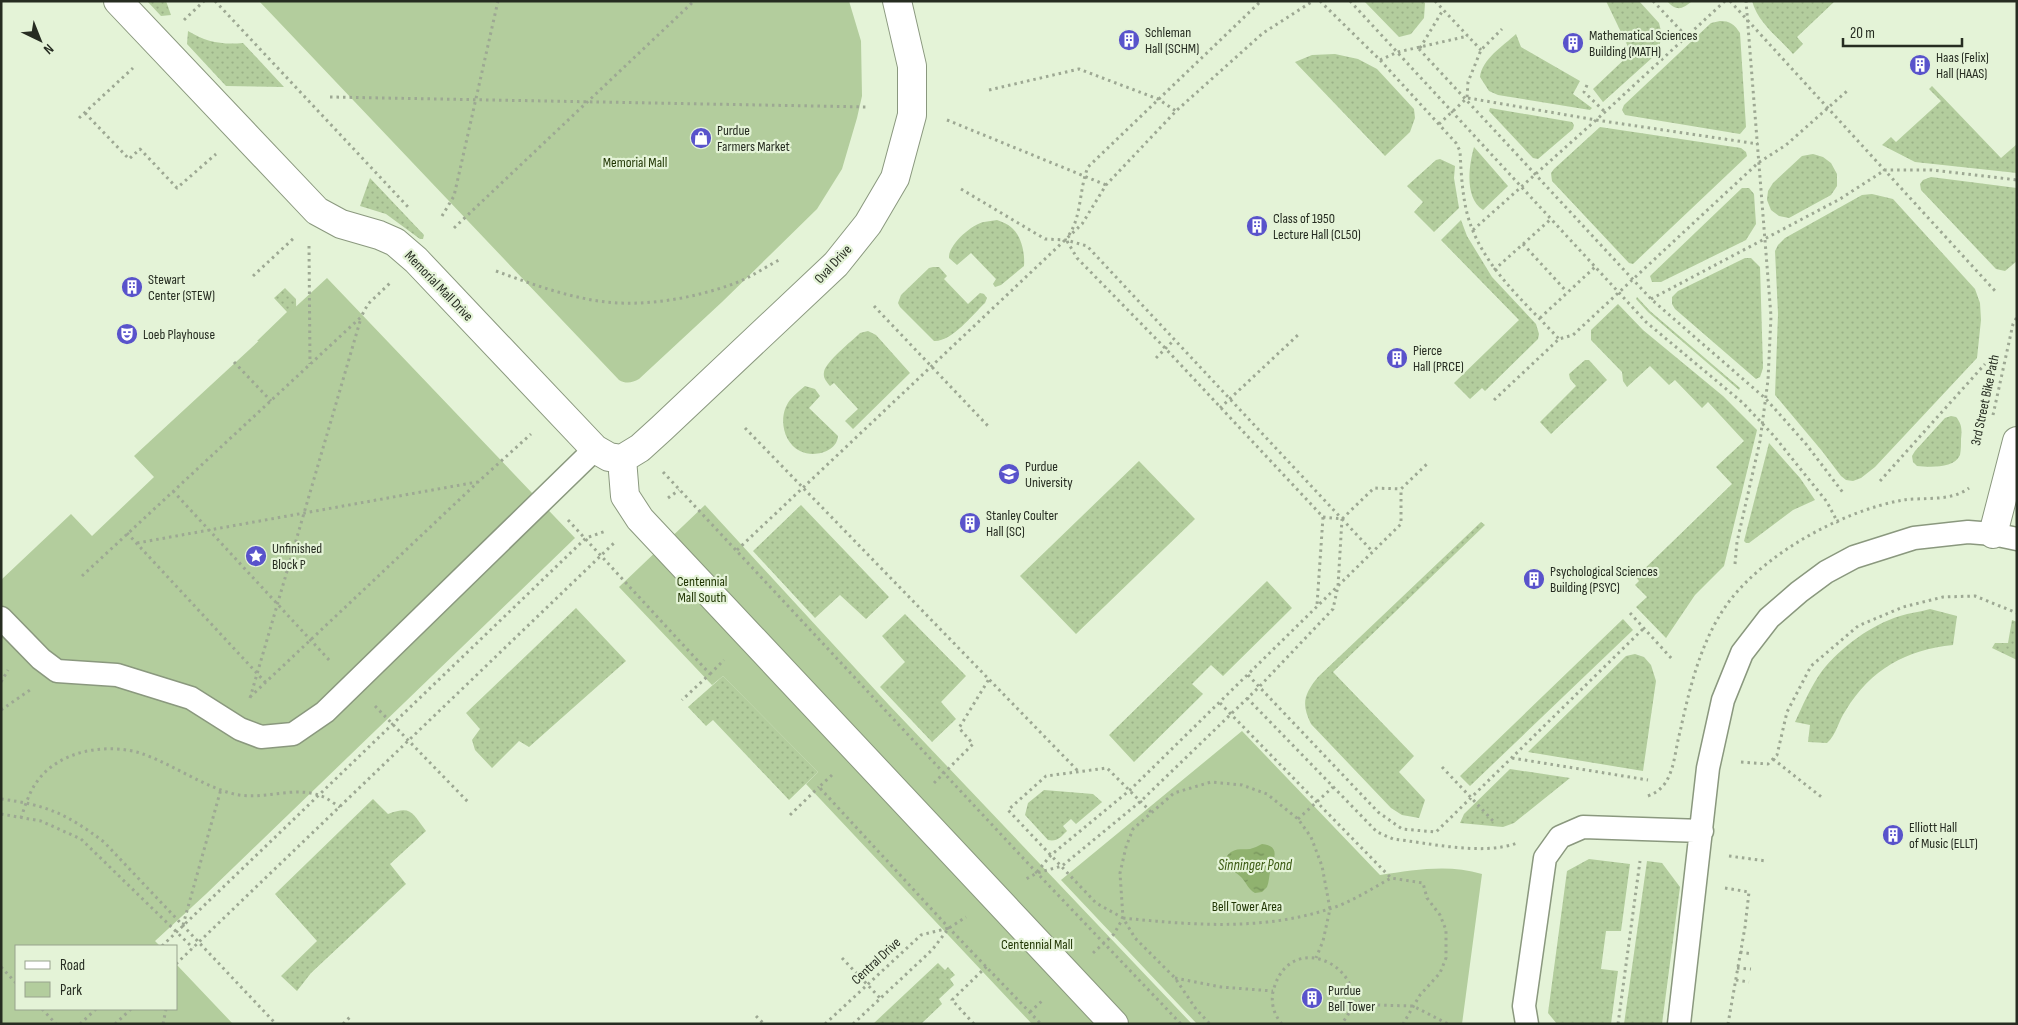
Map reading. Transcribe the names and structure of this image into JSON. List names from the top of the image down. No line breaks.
{"streets":{"street":["Oval Drive","Memorial Mall Drive"],"path":["3rd Street Bike Path","Central Drive"]},"crossings":[["Oval Drive","Memorial Mall Drive"]],"water":["Sinninger Pond"],"parks":["Memorial Mall","Centennial Mall South","Bell Tower Area","Centennial Mall"],"places":{"building":["Schleman Hall (SCHM)","Mathematical Sciences Building (MATH)","Haas (Felix) Hall (HAAS)","Class of 1950 Lecture Hall (CL50)","Stewart Center (STEW)","Pierce Hall (PRCE)","Stanley Coulter Hall (SC)","Psychological Sciences Building (PSYC)","Elliott Hall of Music (ELLT)","Purdue Bell Tower"],"shop":["Purdue Farmers Market"],"theatre":["Loeb Playhouse"],"school or university":["Purdue University"],"place":["Unfinished Block P"]},"legend":["Road","Park"],"scale_bar":"20 m","north":"bottom right"}
